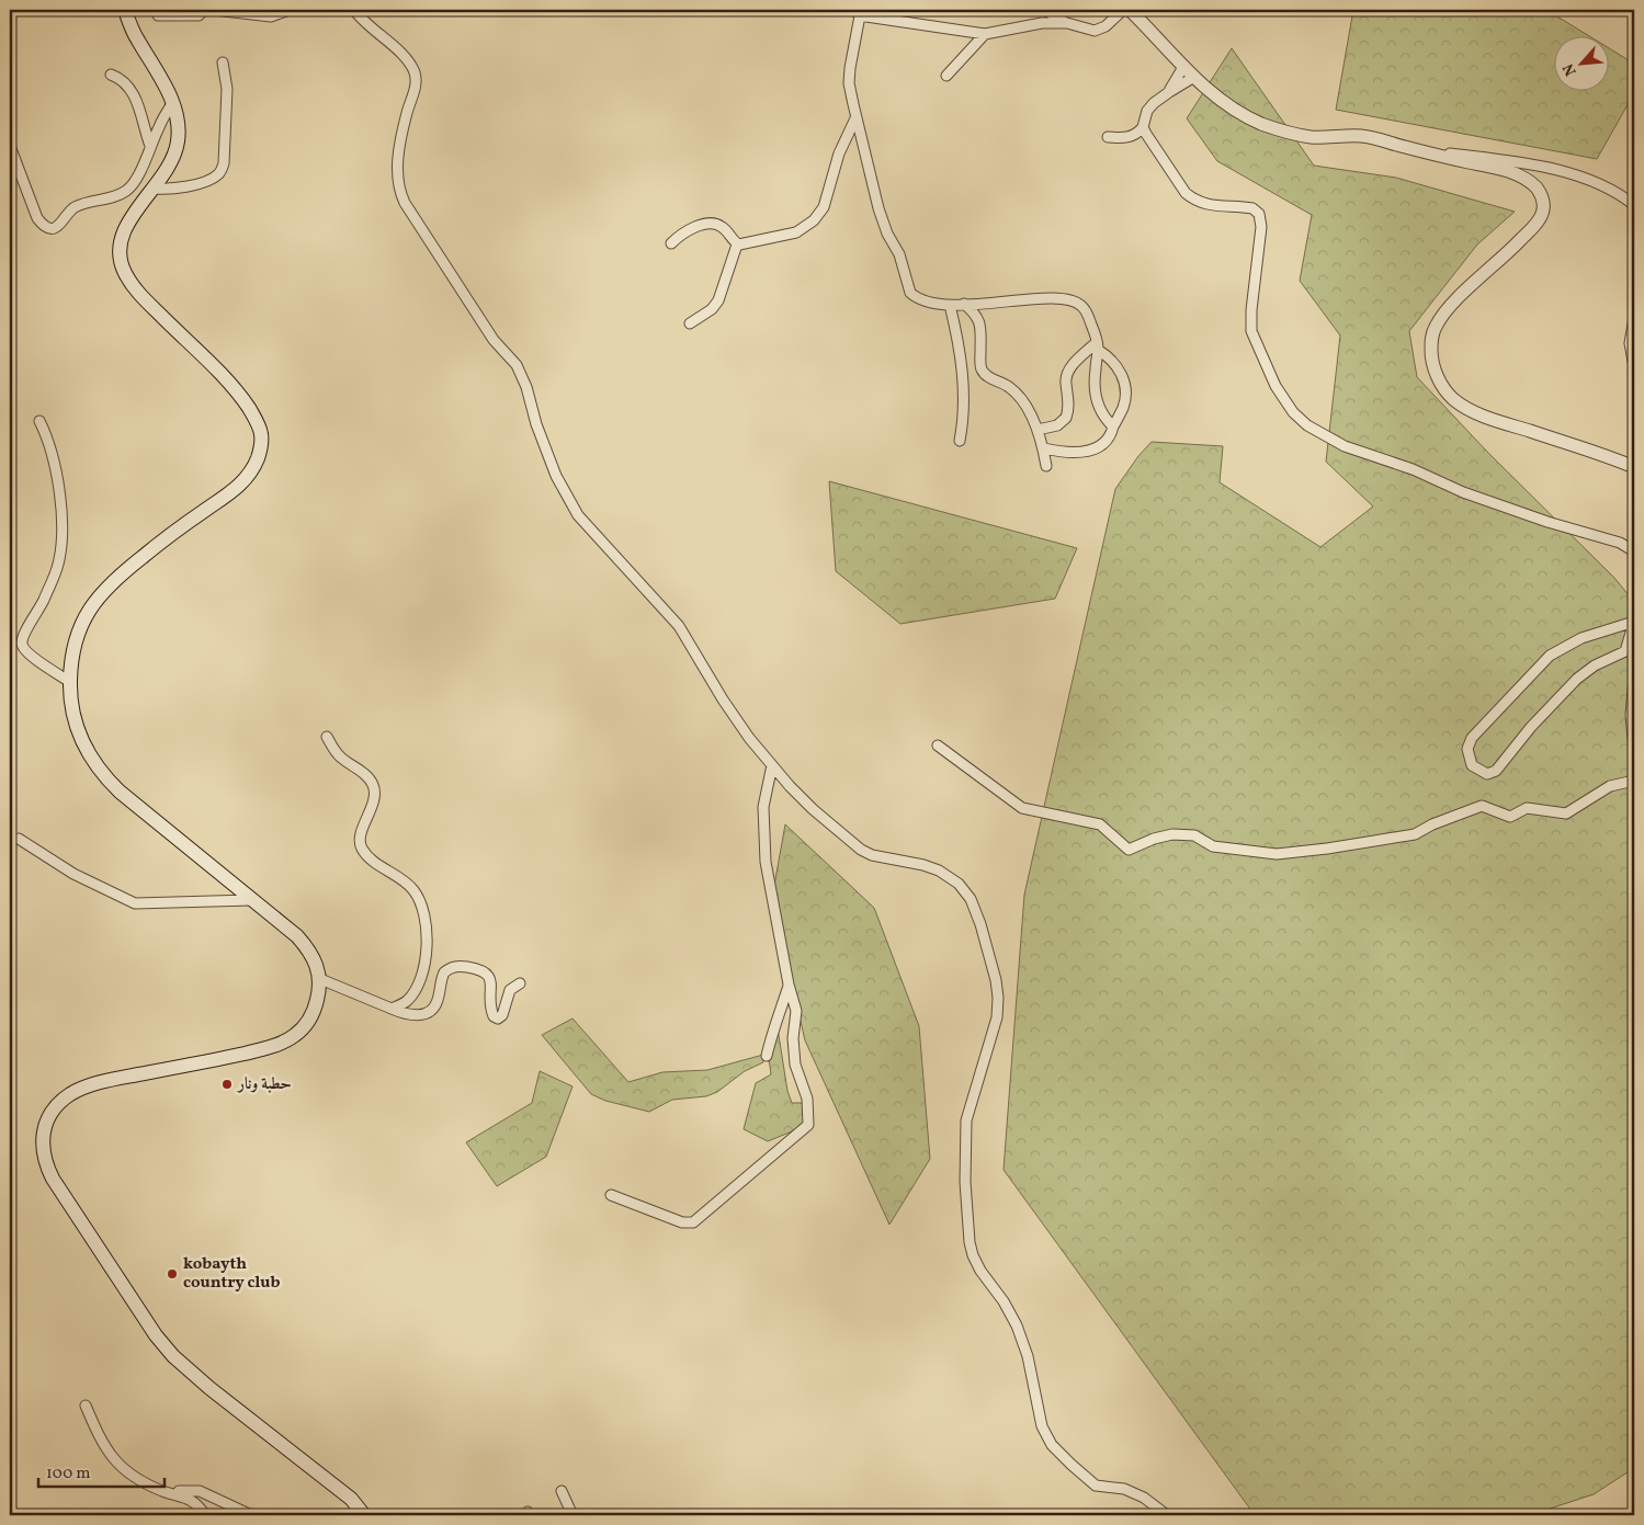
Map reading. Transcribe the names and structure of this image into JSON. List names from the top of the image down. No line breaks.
{"places":["حطبة ونار","kobayth country club"],"scale_bar":"100 m","north":"bottom left"}
